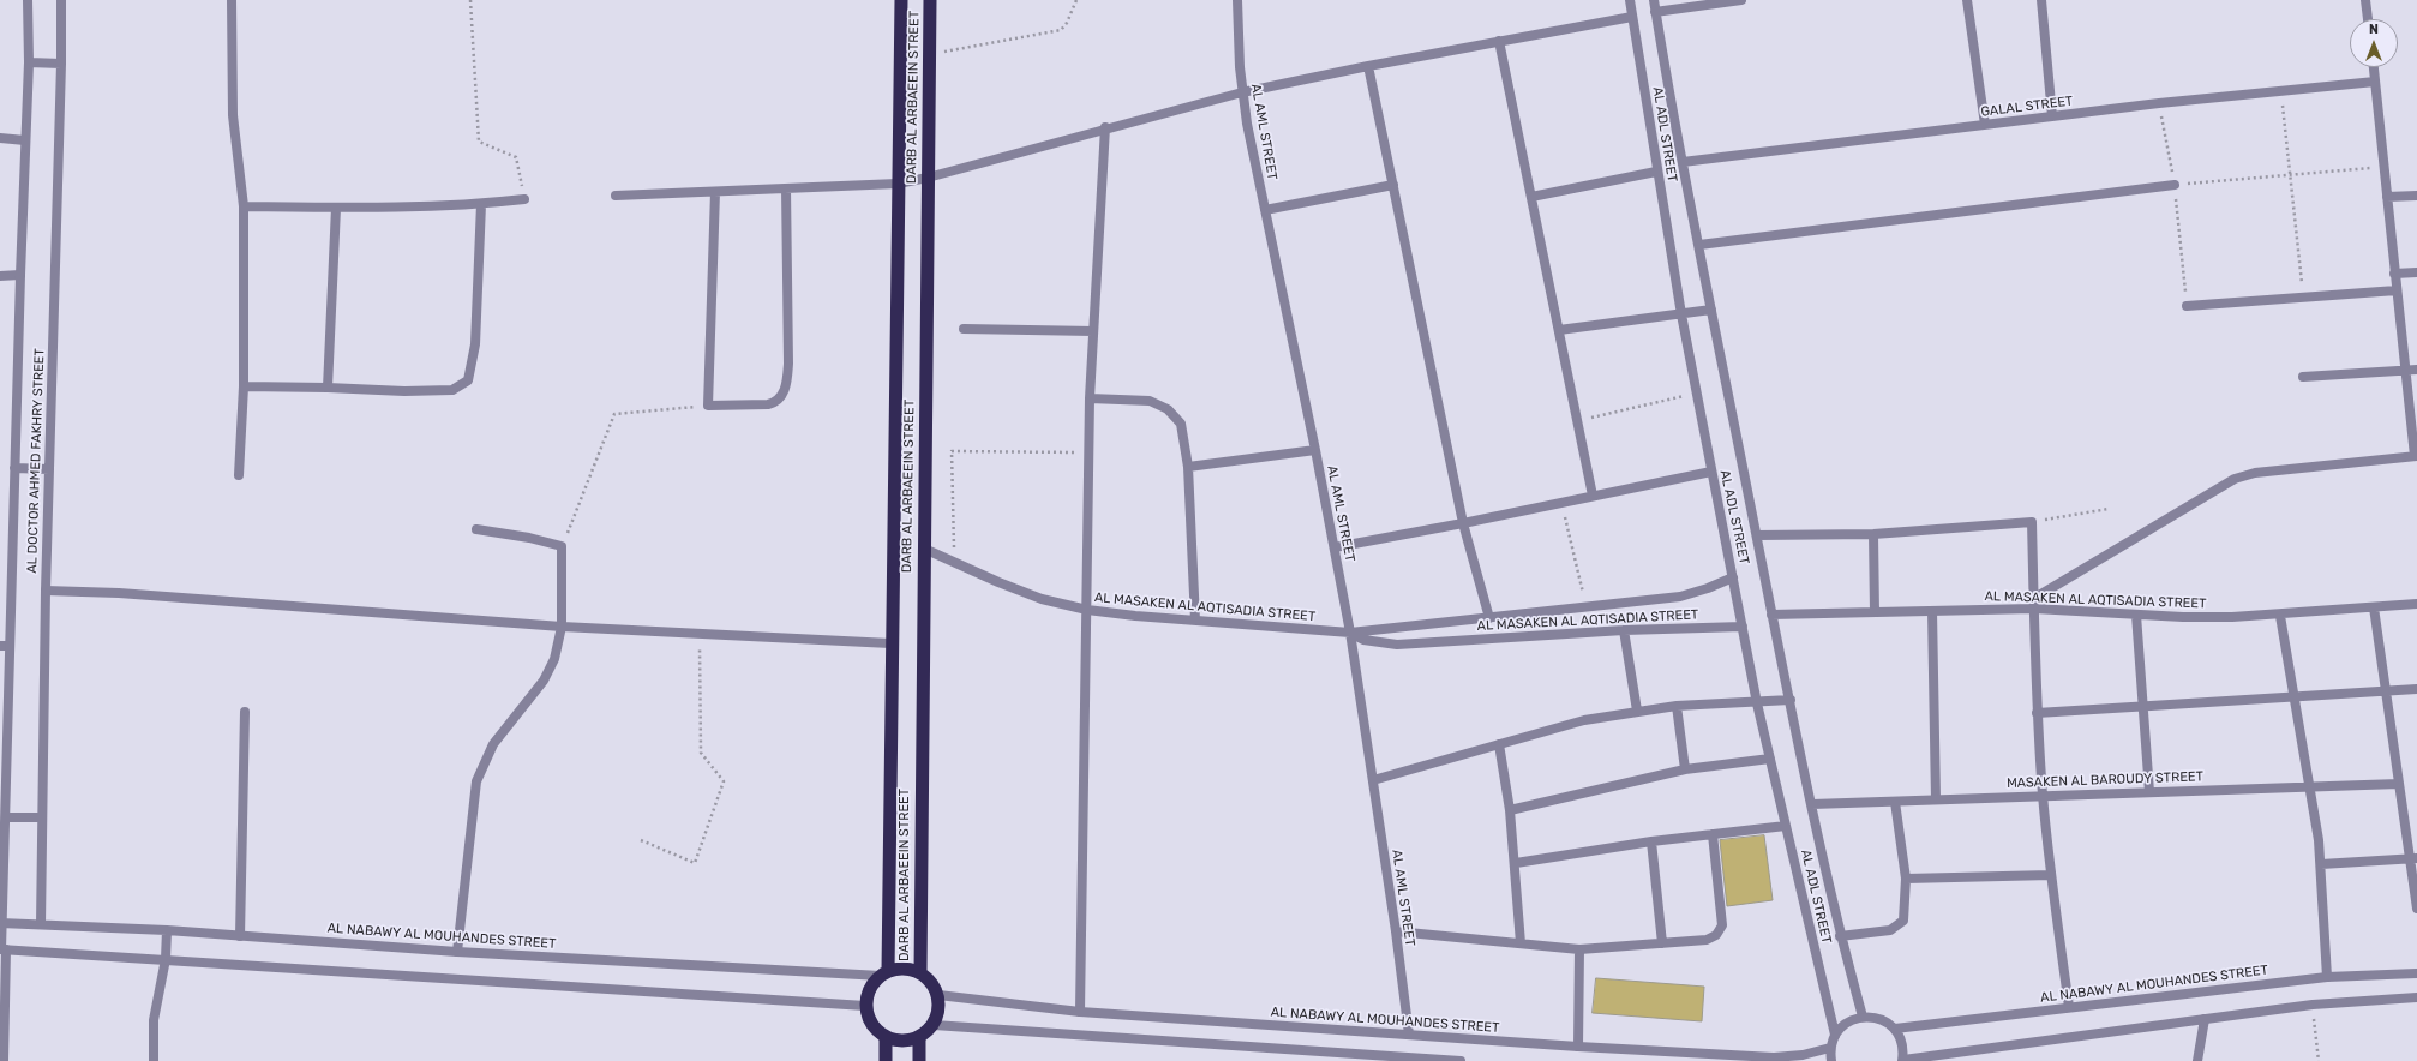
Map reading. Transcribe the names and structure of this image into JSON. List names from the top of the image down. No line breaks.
{"streets":{"highway":["DARB AL ARBAEEIN STREET"],"street":["GALAL STREET","AL AML STREET","AL ADL STREET","AL DOCTOR AHMED FAKHRY STREET","AL MASAKEN AL AQTISADIA STREET","MASAKEN AL BAROUDY STREET","AL NABAWY AL MOUHANDES STREET"]},"crossings":[["DARB AL ARBAEEIN STREET","AL MASAKEN AL AQTISADIA STREET"],["DARB AL ARBAEEIN STREET","AL NABAWY AL MOUHANDES STREET"],["GALAL STREET","AL ADL STREET"],["AL AML STREET","AL MASAKEN AL AQTISADIA STREET"],["AL AML STREET","AL NABAWY AL MOUHANDES STREET"],["AL ADL STREET","AL MASAKEN AL AQTISADIA STREET"],["AL ADL STREET","MASAKEN AL BAROUDY STREET"],["AL DOCTOR AHMED FAKHRY STREET","AL NABAWY AL MOUHANDES STREET"]],"north":"top"}
